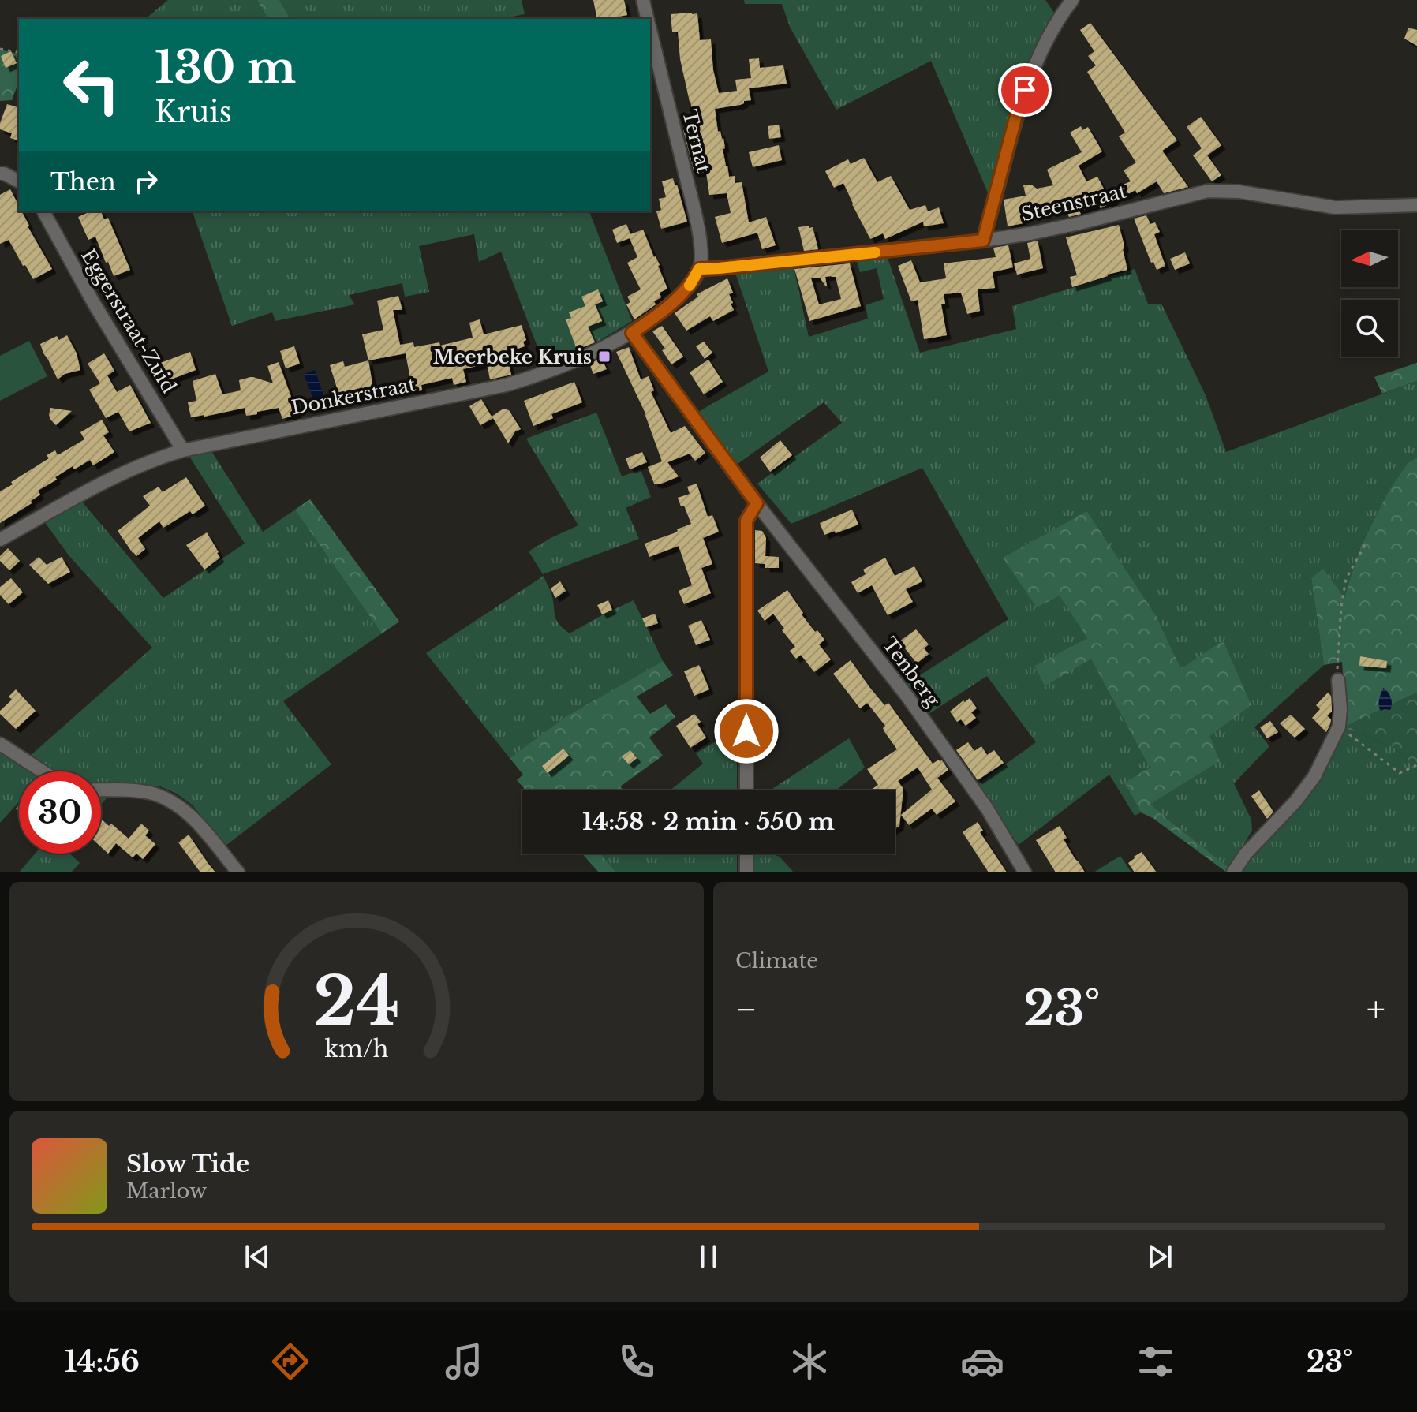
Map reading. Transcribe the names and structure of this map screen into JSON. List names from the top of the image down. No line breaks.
{"streets":{"street":["Ternat","Steenstraat","Eggerstraat-Zuid","Donkerstraat","Tenberg"]},"crossings":[["Ternat","Steenstraat"],["Ternat","Donkerstraat"],["Steenstraat","Donkerstraat"],["Eggerstraat-Zuid","Donkerstraat"],["Donkerstraat","Tenberg"]],"places":{"transit":["Meerbeke Kruis"]},"north":"left","page":{"turn":["130 m","Kruis"],"then":"Then","limit":"30","trip":"14:58 · 2 min · 550 m","tile":"Climate","heat":["−","23°","+"],"song":["Slow Tide","Marlow"],"tabs":["14:56","23°"],"gauge":["24","km/h"]}}
